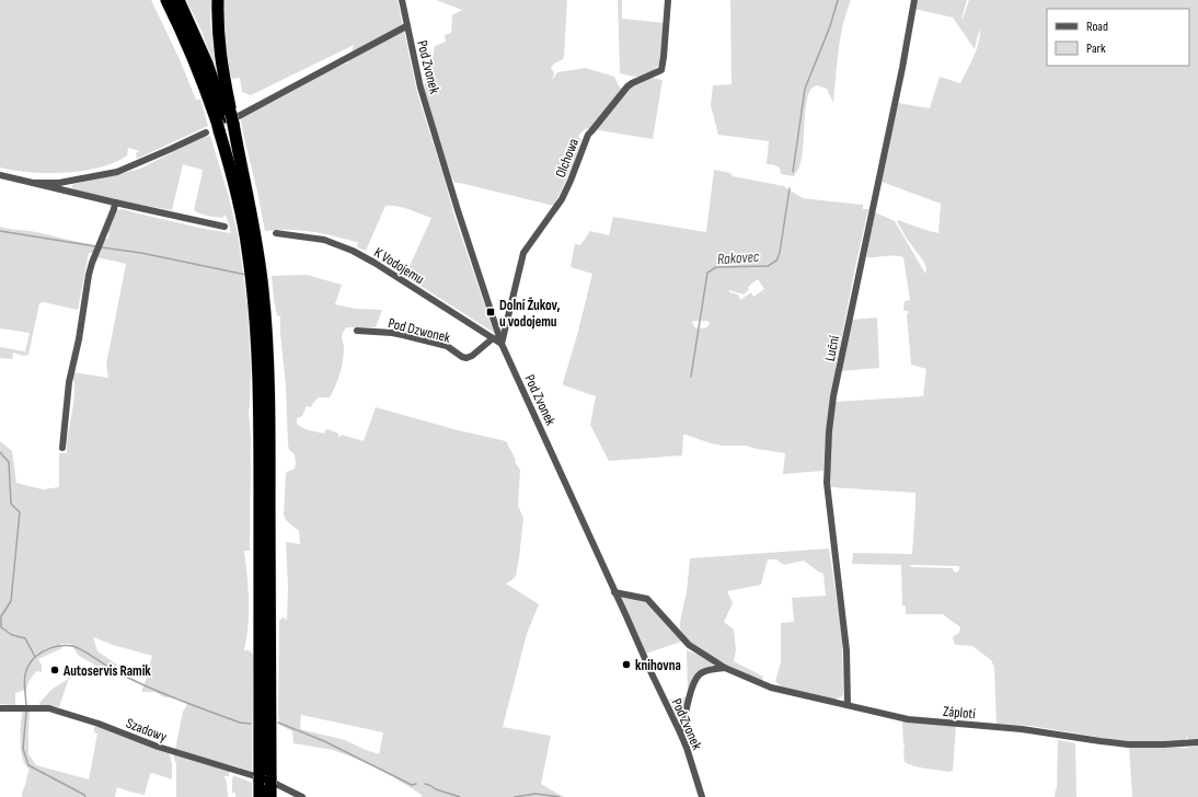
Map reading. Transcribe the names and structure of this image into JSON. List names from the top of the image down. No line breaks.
{"streets":{"street":["Pod Zvonek","Olchowa","K Vodojemu","Pod Dzwonek","Luční","Záplotí","Szadowy"]},"crossings":[["Pod Zvonek","Olchowa"],["Pod Zvonek","K Vodojemu"],["Pod Zvonek","Záplotí"],["Olchowa","K Vodojemu"],["K Vodojemu","Pod Dzwonek"],["Luční","Záplotí"]],"water":["Rakovec"],"places":{"transit":["Dolní Žukov, u vodojemu"],"other":["knihovna","Autoservis Ramik"]},"legend":["Road","Park"]}
